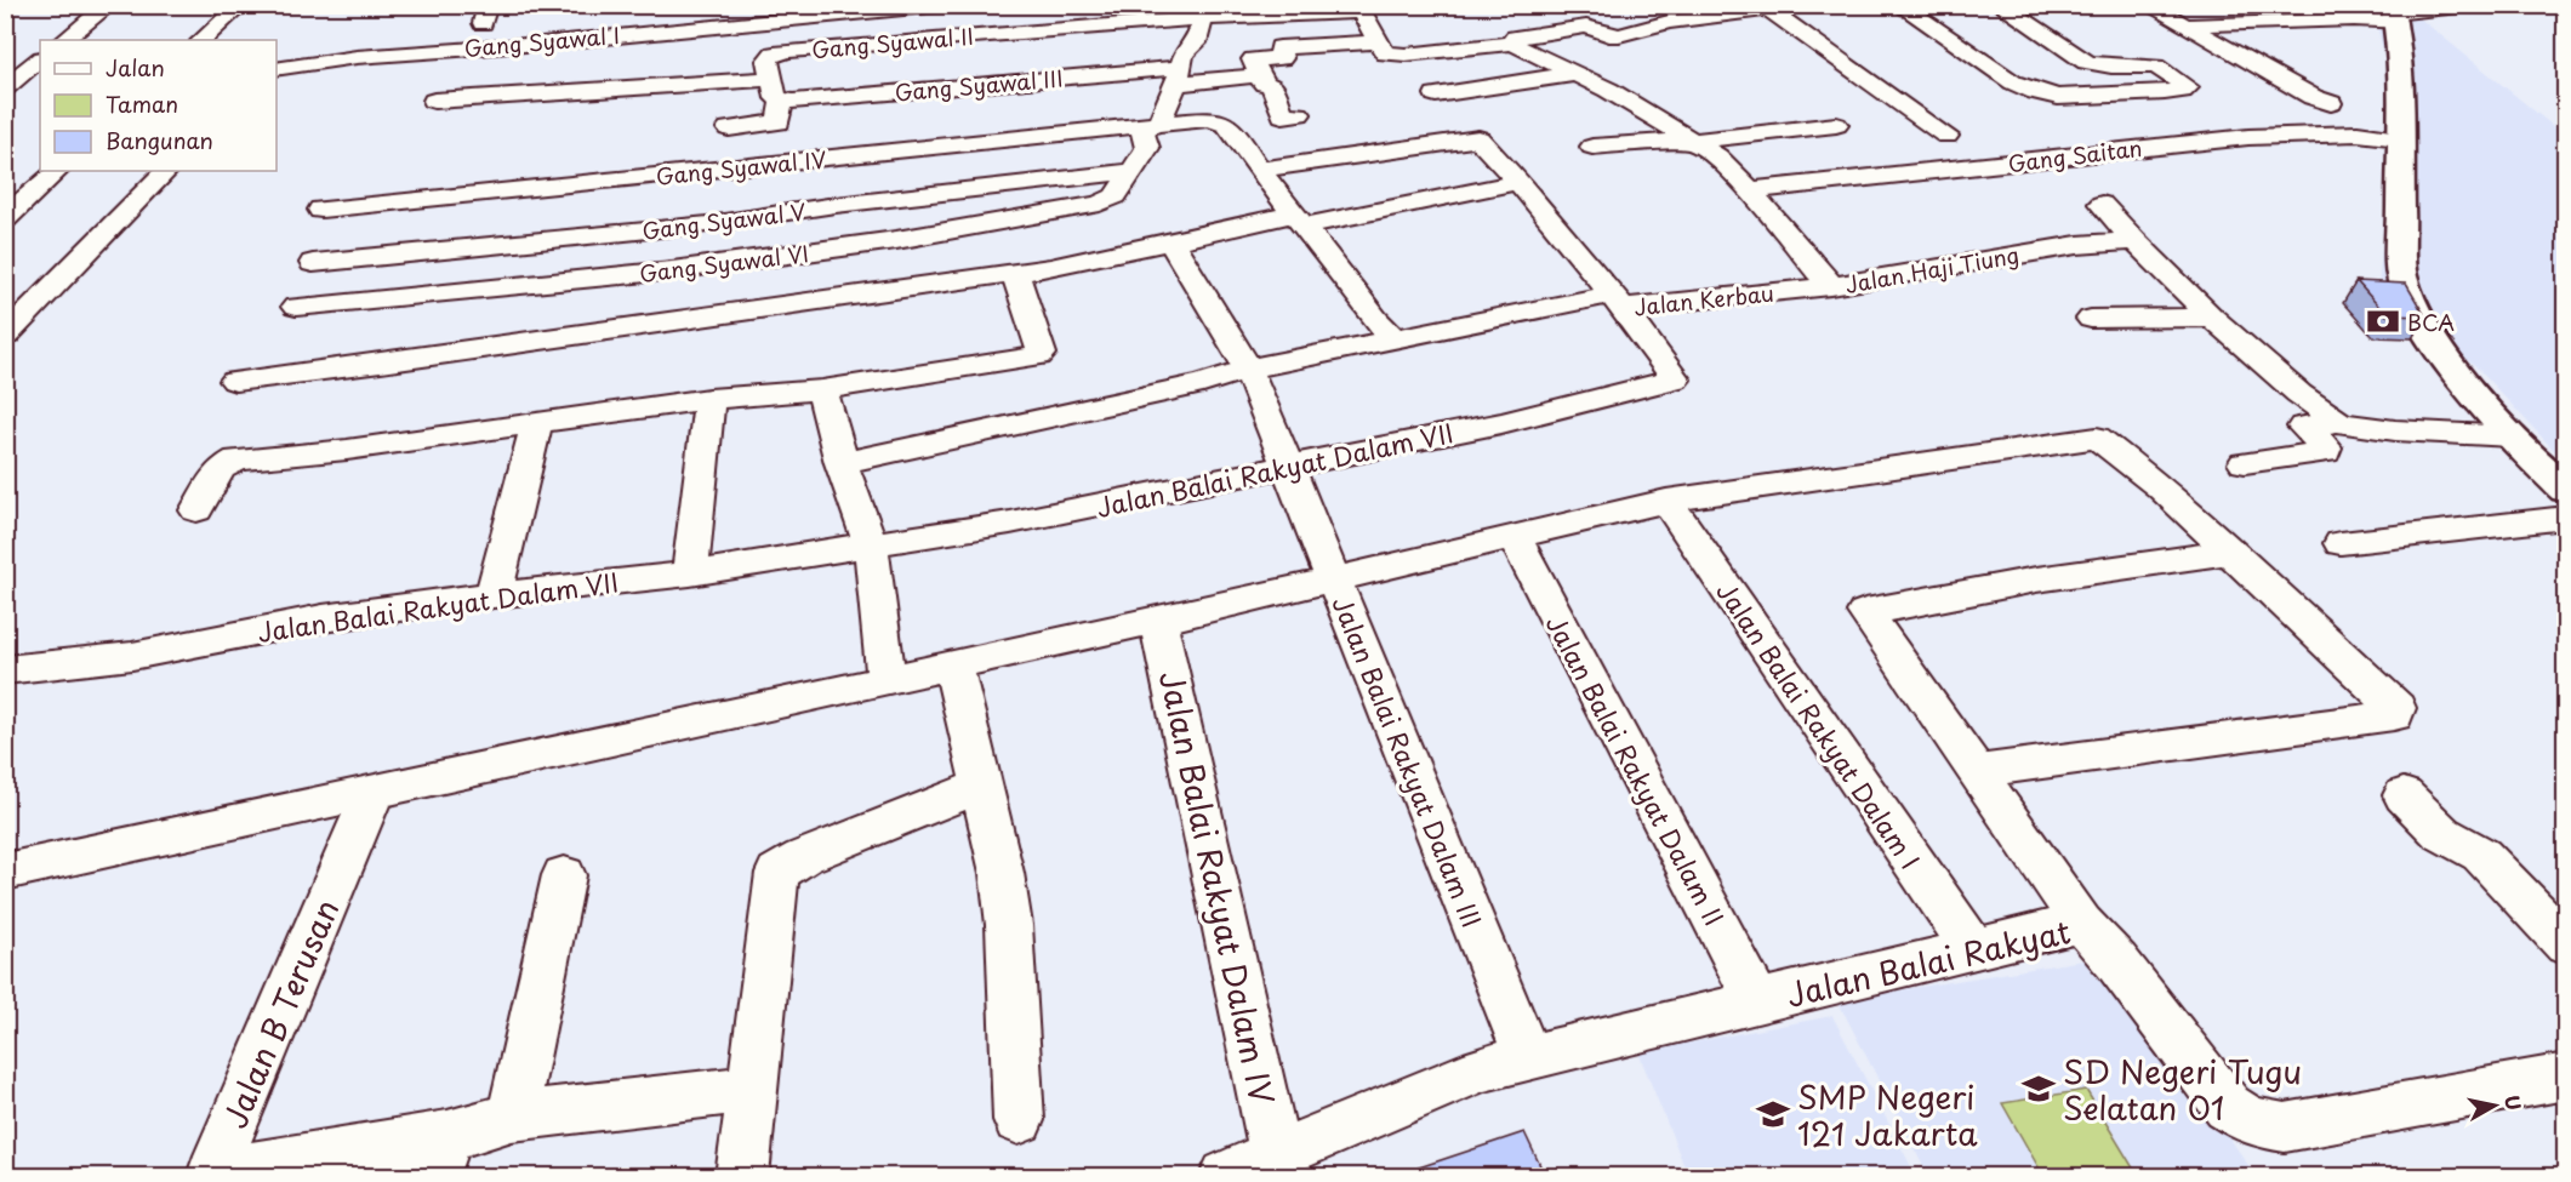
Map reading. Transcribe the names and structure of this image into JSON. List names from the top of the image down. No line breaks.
{"streets":{"street":["Gang Syawal I","Gang Syawal II","Gang Syawal III","Gang Saitan","Gang Syawal IV","Gang Syawal V","Gang Syawal VI","Jalan Haji Tiung","Jalan Kerbau","Jalan Balai Rakyat Dalam VII","Jalan Balai Rakyat Dalam I","Jalan Balai Rakyat Dalam III","Jalan Balai Rakyat Dalam II","Jalan Balai Rakyat Dalam IV","Jalan Balai Rakyat","Jalan B Terusan"]},"crossings":[["Gang Syawal II","Gang Syawal III"],["Gang Saitan","Jalan Haji Tiung"],["Gang Syawal V","Gang Syawal VI"],["Jalan Haji Tiung","Jalan Kerbau"],["Jalan Kerbau","Jalan Balai Rakyat Dalam VII"],["Jalan Balai Rakyat Dalam VII","Jalan Balai Rakyat Dalam III"],["Jalan Balai Rakyat Dalam I","Jalan Balai Rakyat"],["Jalan Balai Rakyat Dalam III","Jalan Balai Rakyat"],["Jalan Balai Rakyat Dalam II","Jalan Balai Rakyat"],["Jalan Balai Rakyat Dalam IV","Jalan Balai Rakyat"]],"places":{"bank":["BCA"],"school or university":["SD Negeri Tugu Selatan 01","SMP Negeri 121 Jakarta"]},"legend":["Jalan","Taman","Bangunan"],"north":"right"}
